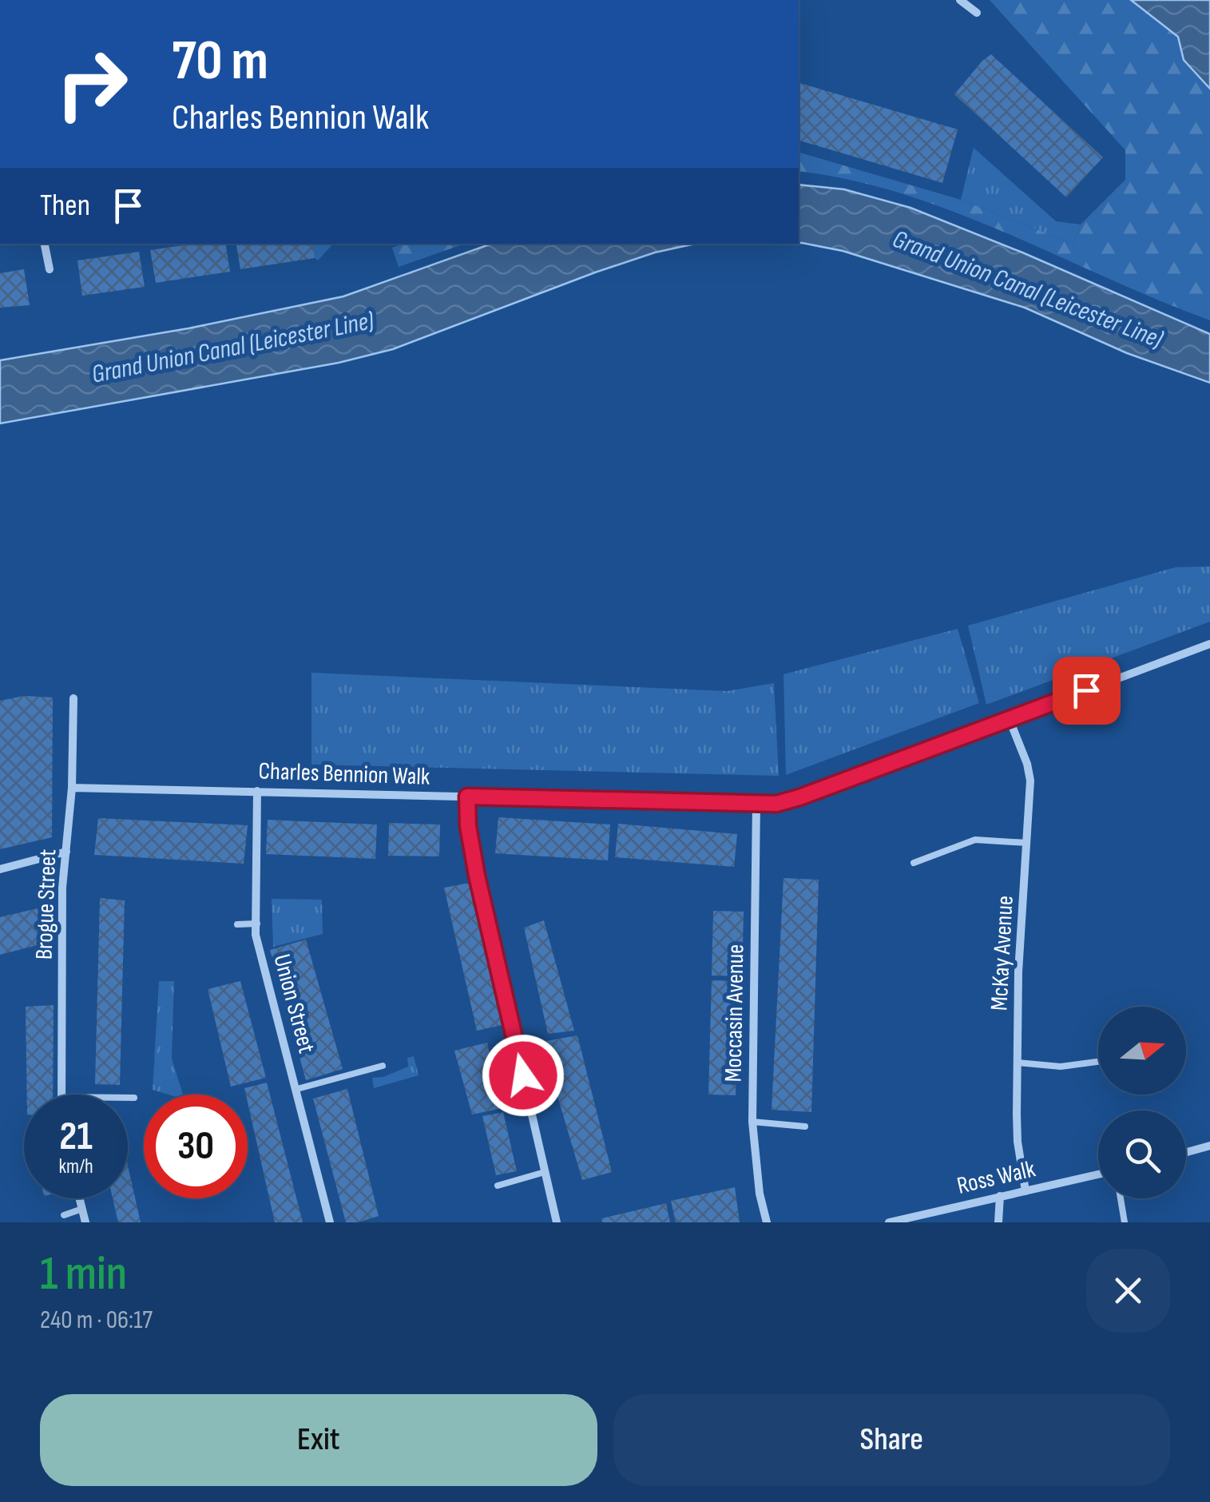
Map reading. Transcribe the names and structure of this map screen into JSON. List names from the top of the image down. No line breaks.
{"streets":{"street":["Charles Bennion Walk","Brogue Street","McKay Avenue","Union Street","Moccasin Avenue","Ross Walk"]},"crossings":[["Charles Bennion Walk","Brogue Street"],["Charles Bennion Walk","McKay Avenue"],["Charles Bennion Walk","Union Street"],["Charles Bennion Walk","Moccasin Avenue"],["McKay Avenue","Ross Walk"]],"water":["Grand Union Canal (Leicester Line)"],"north":"right","page":{"turn":["70 m","Charles Bennion Walk"],"then":"Then","speed":"21 km/h","limit":"30","heading":["1 min","240 m · 06:17"],"buttons":["Exit","Share"]}}
